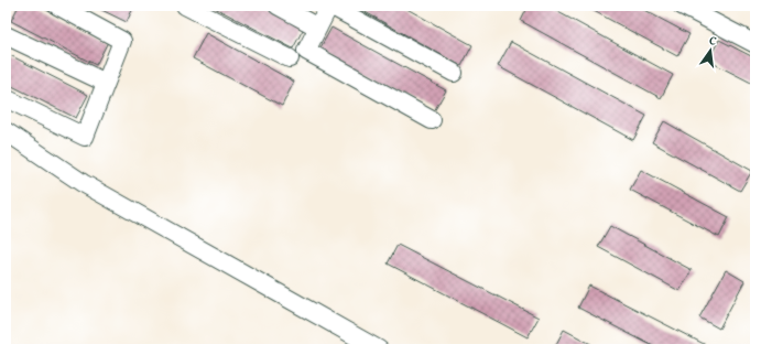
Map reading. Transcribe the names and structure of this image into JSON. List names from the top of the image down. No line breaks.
{"north":"top"}
